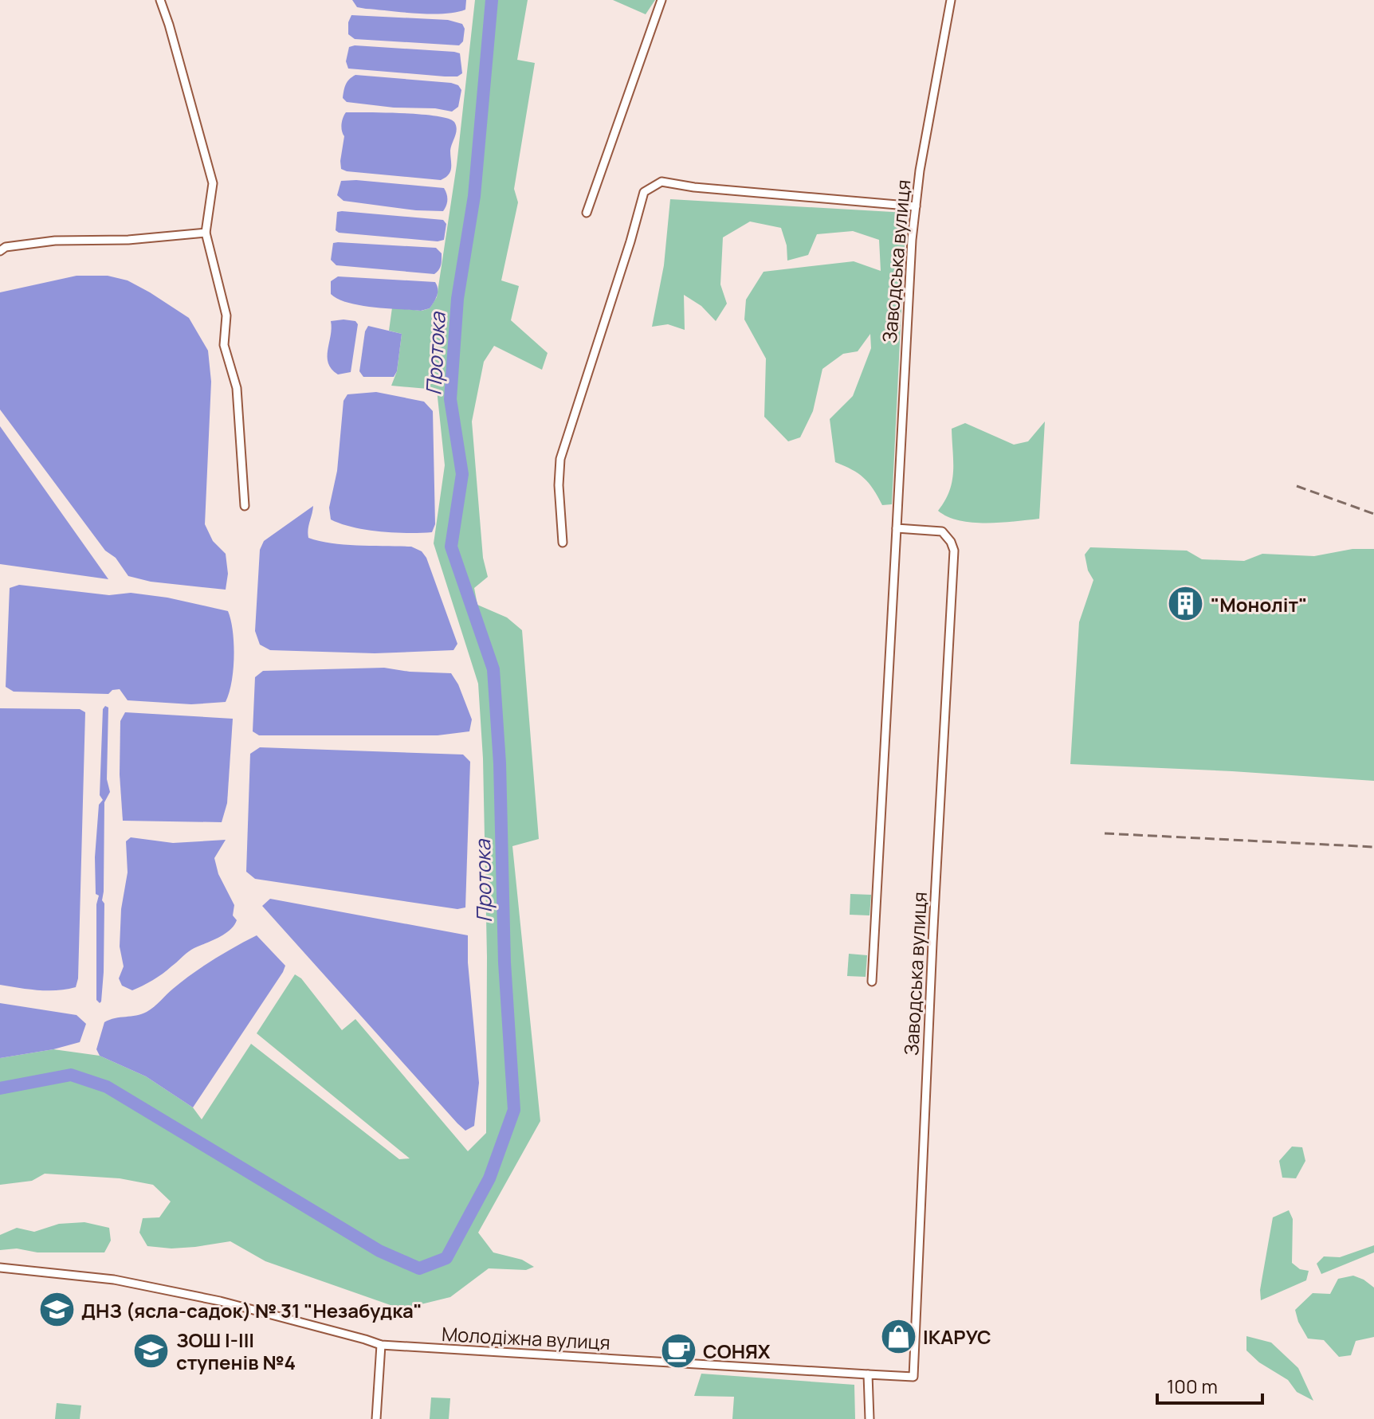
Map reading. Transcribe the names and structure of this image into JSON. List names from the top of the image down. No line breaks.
{"streets":{"street":["Заводська вулиця","Молодіжна вулиця"]},"crossings":[["Заводська вулиця","Молодіжна вулиця"]],"water":["Протока"],"places":{"building":["\"Моноліт\""],"school or university":["ДНЗ (ясла-садок) № 31 \"Незабудка\"","ЗОШ І-ІІІ ступенів №4"],"shop":["ІКАРУС"],"cafe":["СОНЯХ"]},"scale_bar":"100 m"}
